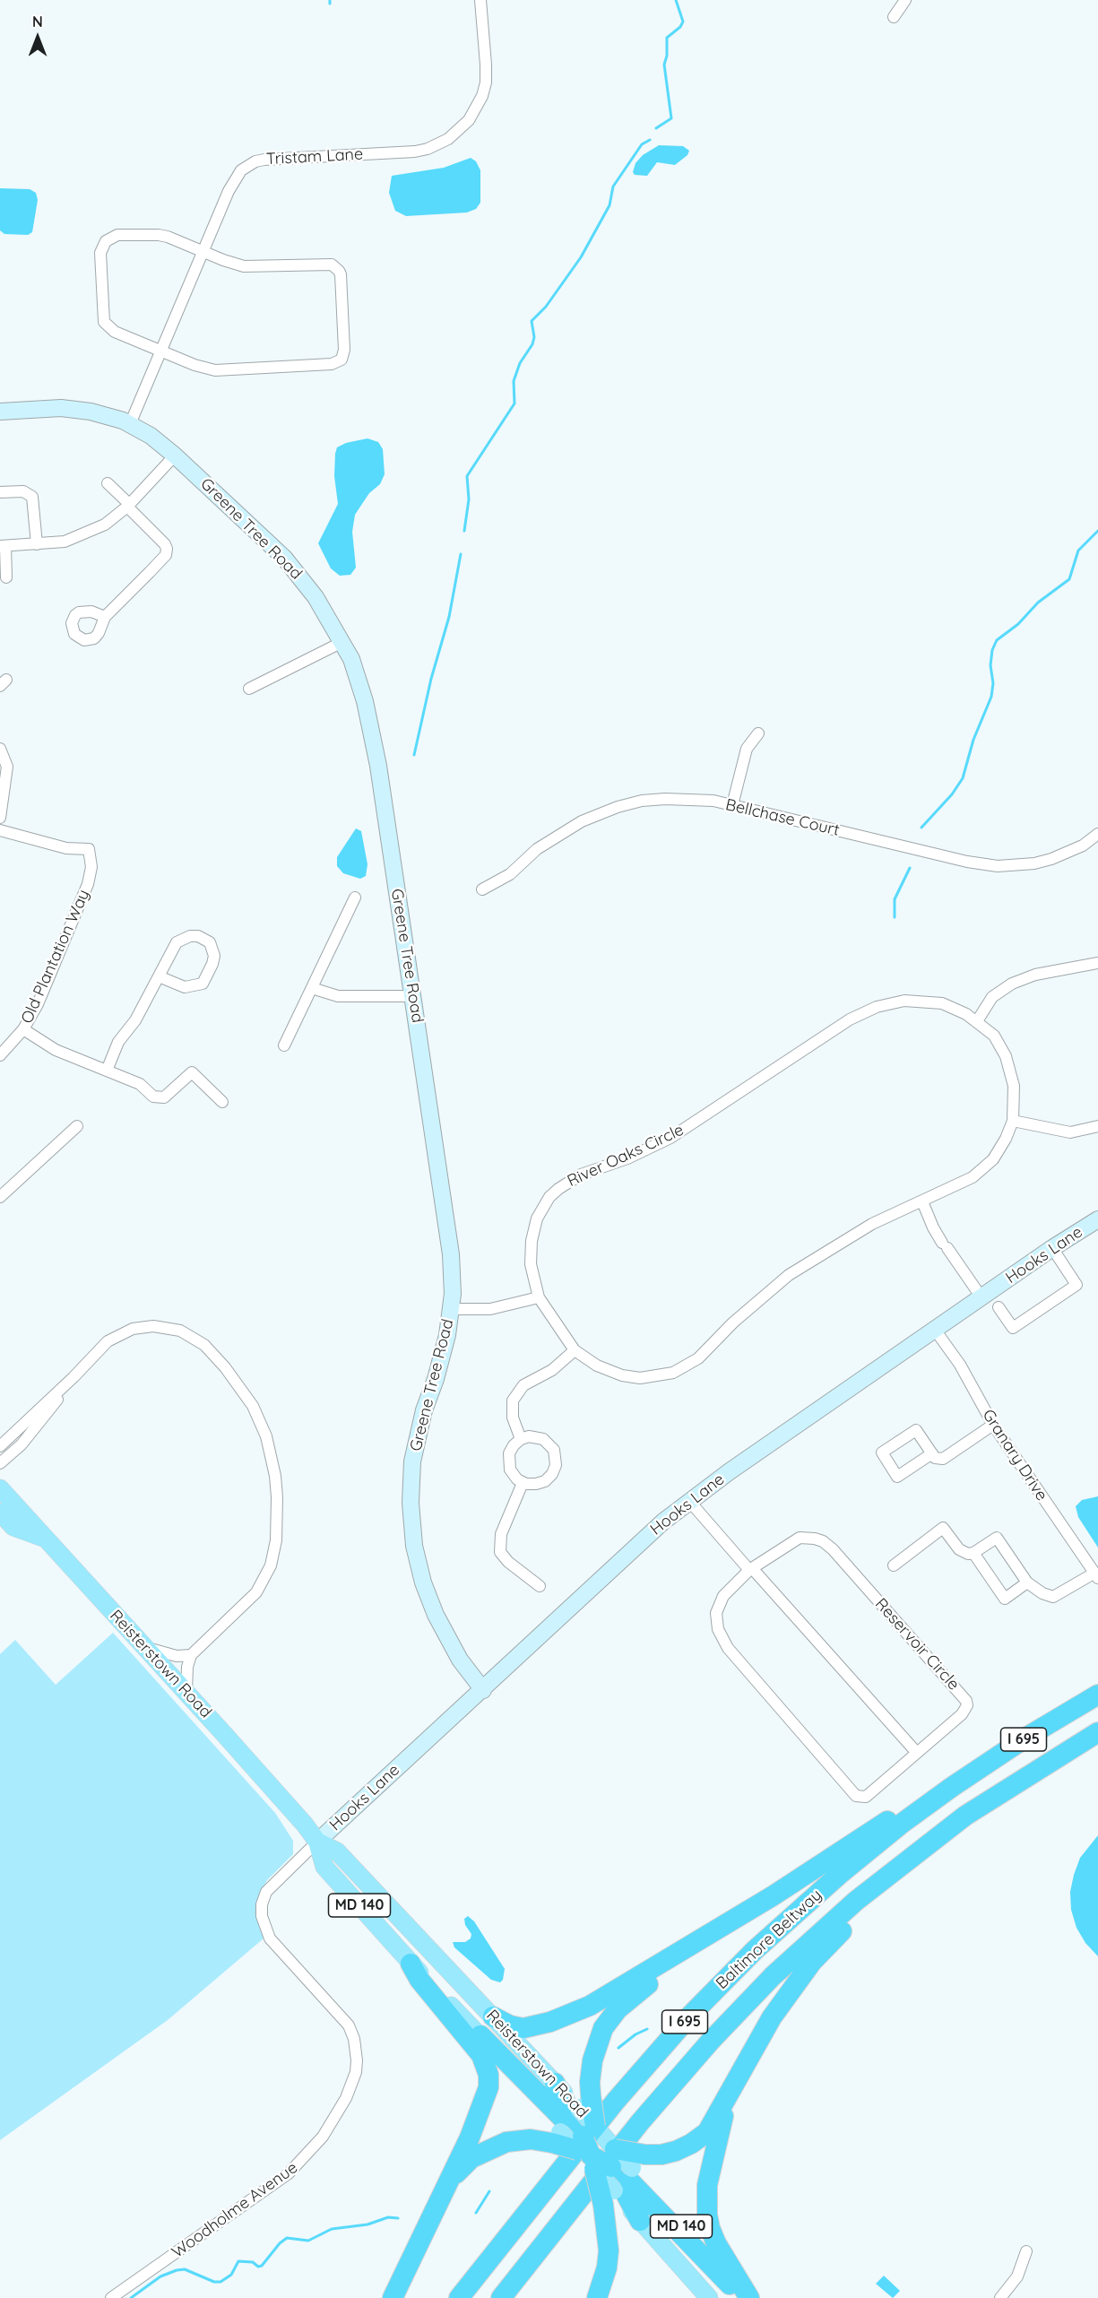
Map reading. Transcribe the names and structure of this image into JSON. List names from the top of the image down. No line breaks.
{"streets":{"highway":["I 695","Baltimore Beltway"],"main road":["Reisterstown Road","MD 140"],"street":["Tristam Lane","Greene Tree Road","Bellchase Court","Old Plantation Way","River Oaks Circle","Hooks Lane","Granary Drive","Reservoir Circle","Woodholme Avenue"]},"crossings":[["Tristam Lane","Greene Tree Road"],["Greene Tree Road","Hooks Lane"],["Hooks Lane","Granary Drive"],["Hooks Lane","Reisterstown Road"],["Hooks Lane","Woodholme Avenue"],["Reisterstown Road","Woodholme Avenue"]],"north":"top"}
